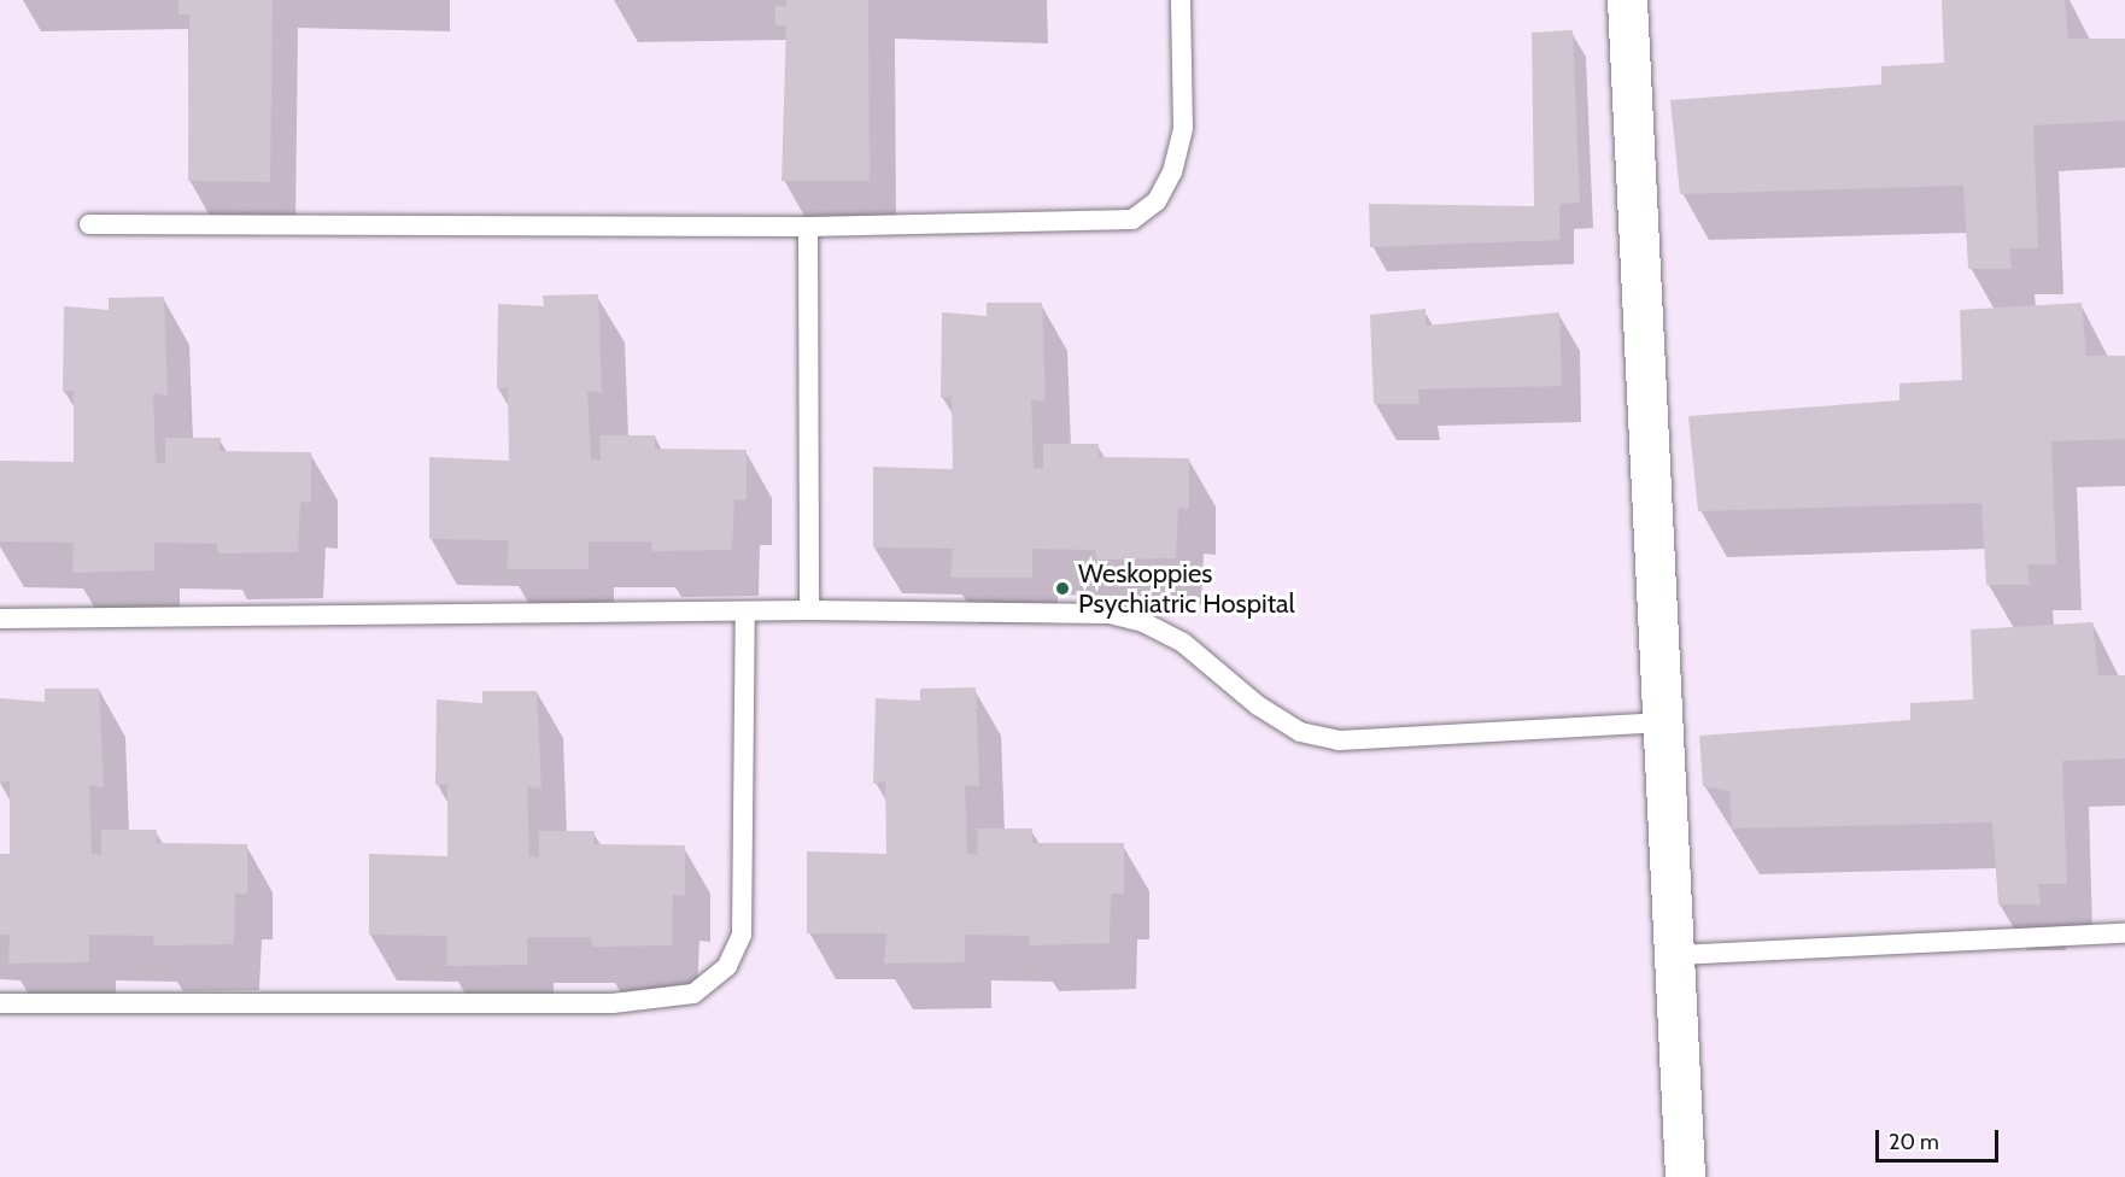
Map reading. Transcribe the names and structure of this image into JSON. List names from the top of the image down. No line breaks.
{"places":["Weskoppies Psychiatric Hospital"],"scale_bar":"20 m"}
